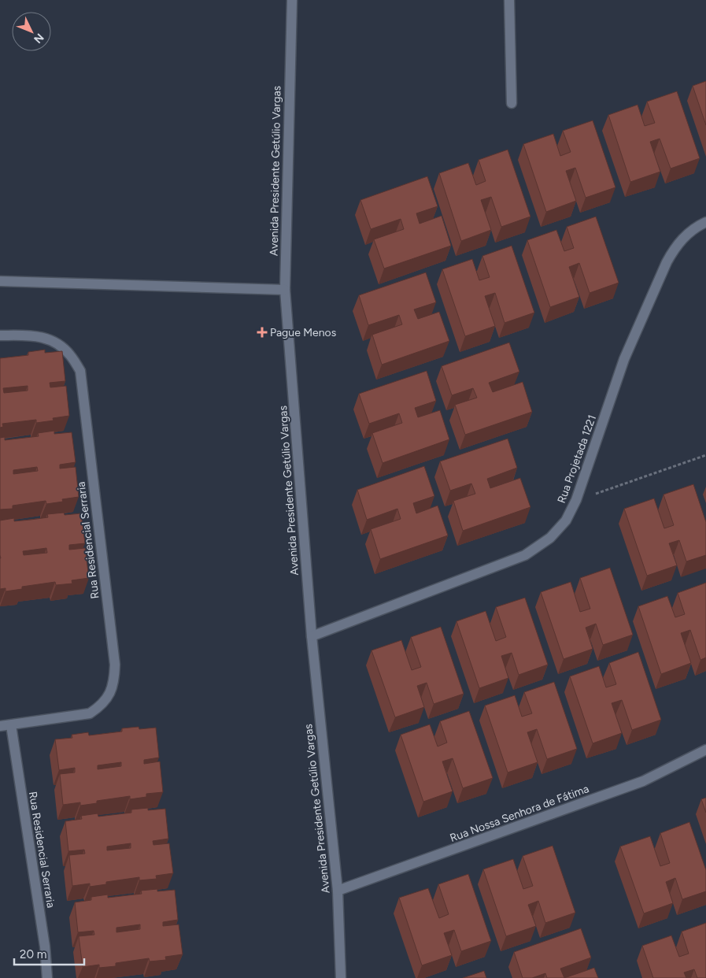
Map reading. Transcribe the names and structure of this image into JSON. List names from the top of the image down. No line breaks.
{"streets":{"street":["Avenida Presidente Getúlio Vargas","Rua Projetada 1221","Rua Residencial Serraria","Rua Nossa Senhora de Fátima"]},"crossings":[["Avenida Presidente Getúlio Vargas","Rua Projetada 1221"],["Avenida Presidente Getúlio Vargas","Rua Nossa Senhora de Fátima"]],"places":{"health":["Pague Menos"]},"scale_bar":"20 m","north":"bottom right"}
